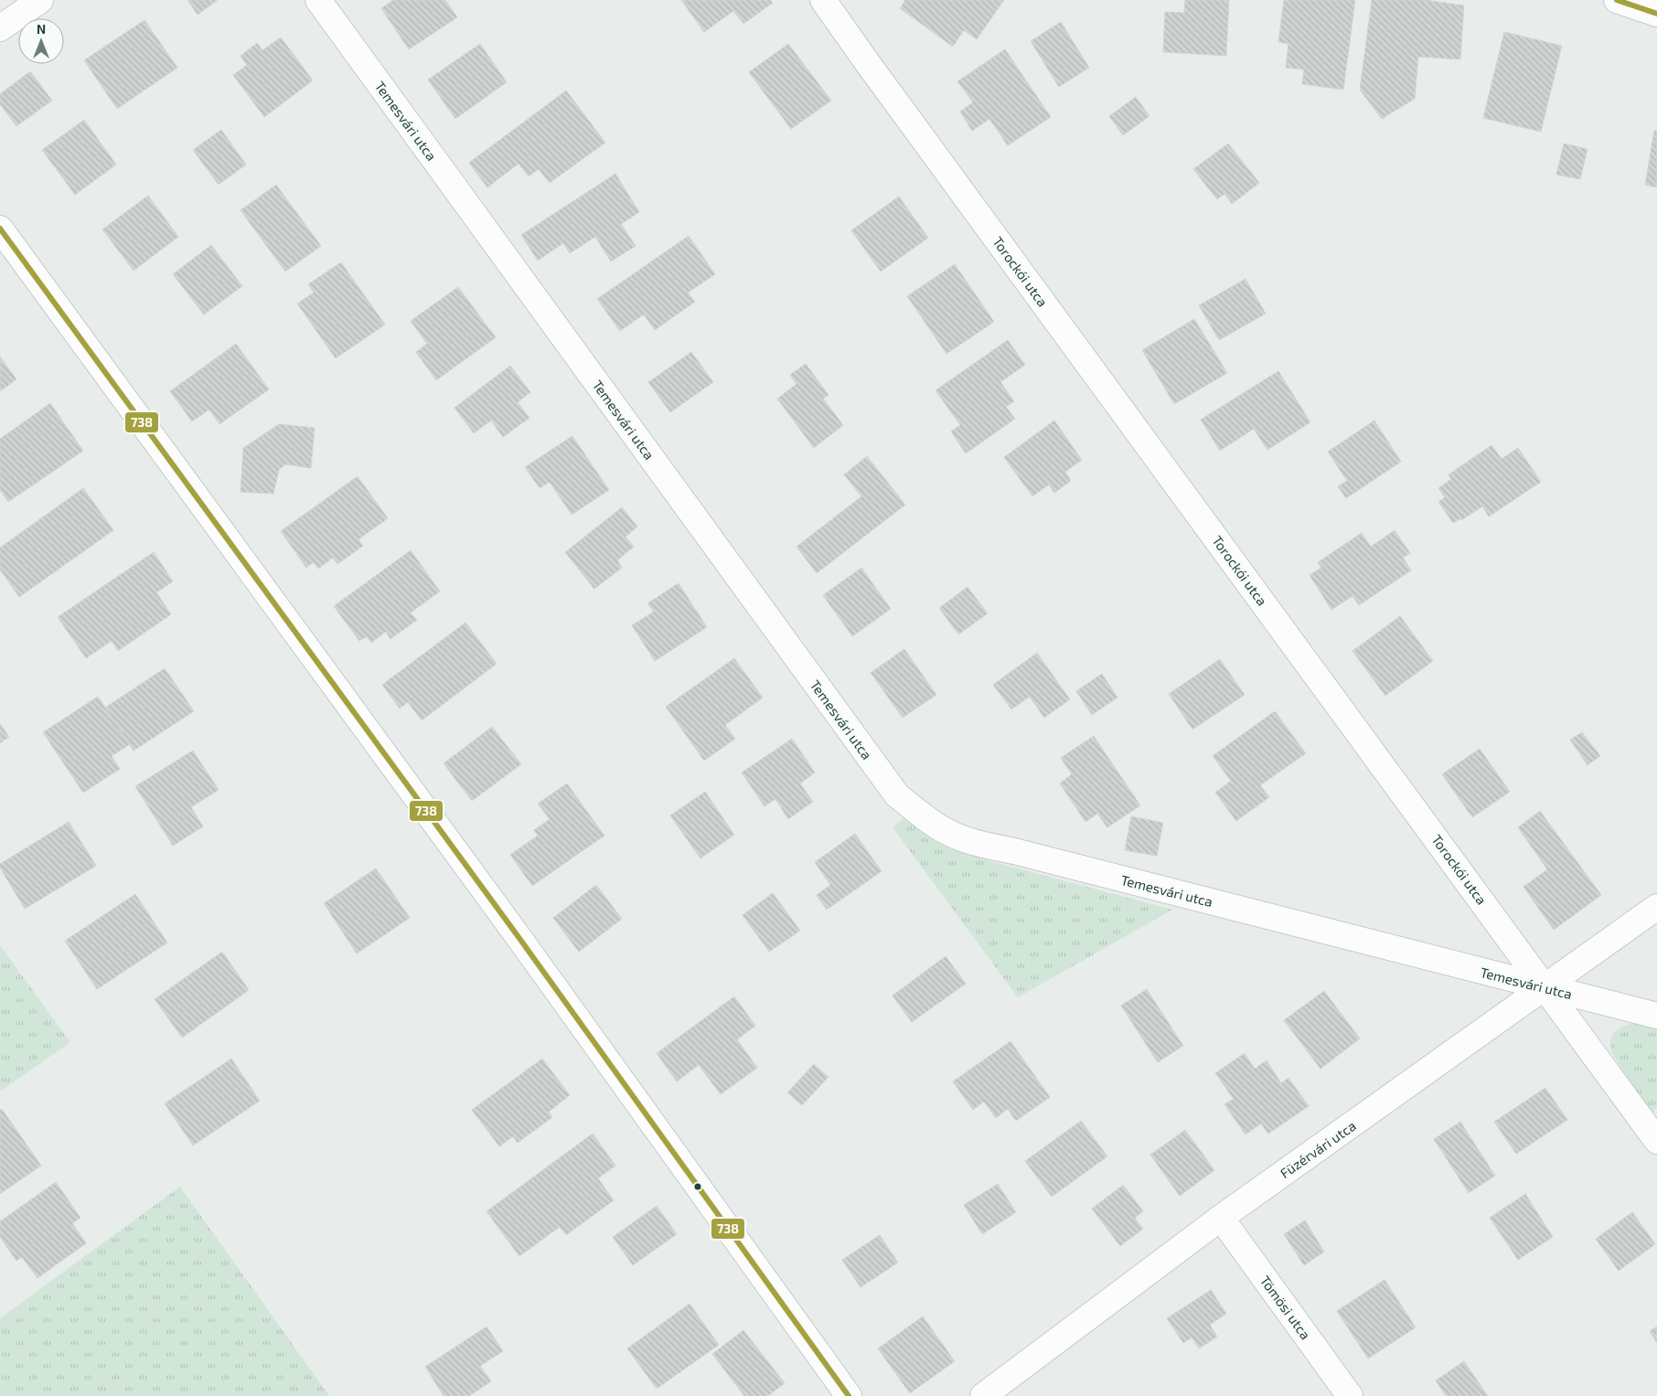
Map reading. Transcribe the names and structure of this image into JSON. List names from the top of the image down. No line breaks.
{"streets":{"street":["Temesvári utca","Torockói utca","Füzérvári utca","Tömösi utca"]},"crossings":[["Temesvári utca","Torockói utca"],["Temesvári utca","Füzérvári utca"],["Torockói utca","Füzérvári utca"],["Füzérvári utca","Tömösi utca"]],"lines":["transit line 738"],"north":"top"}
